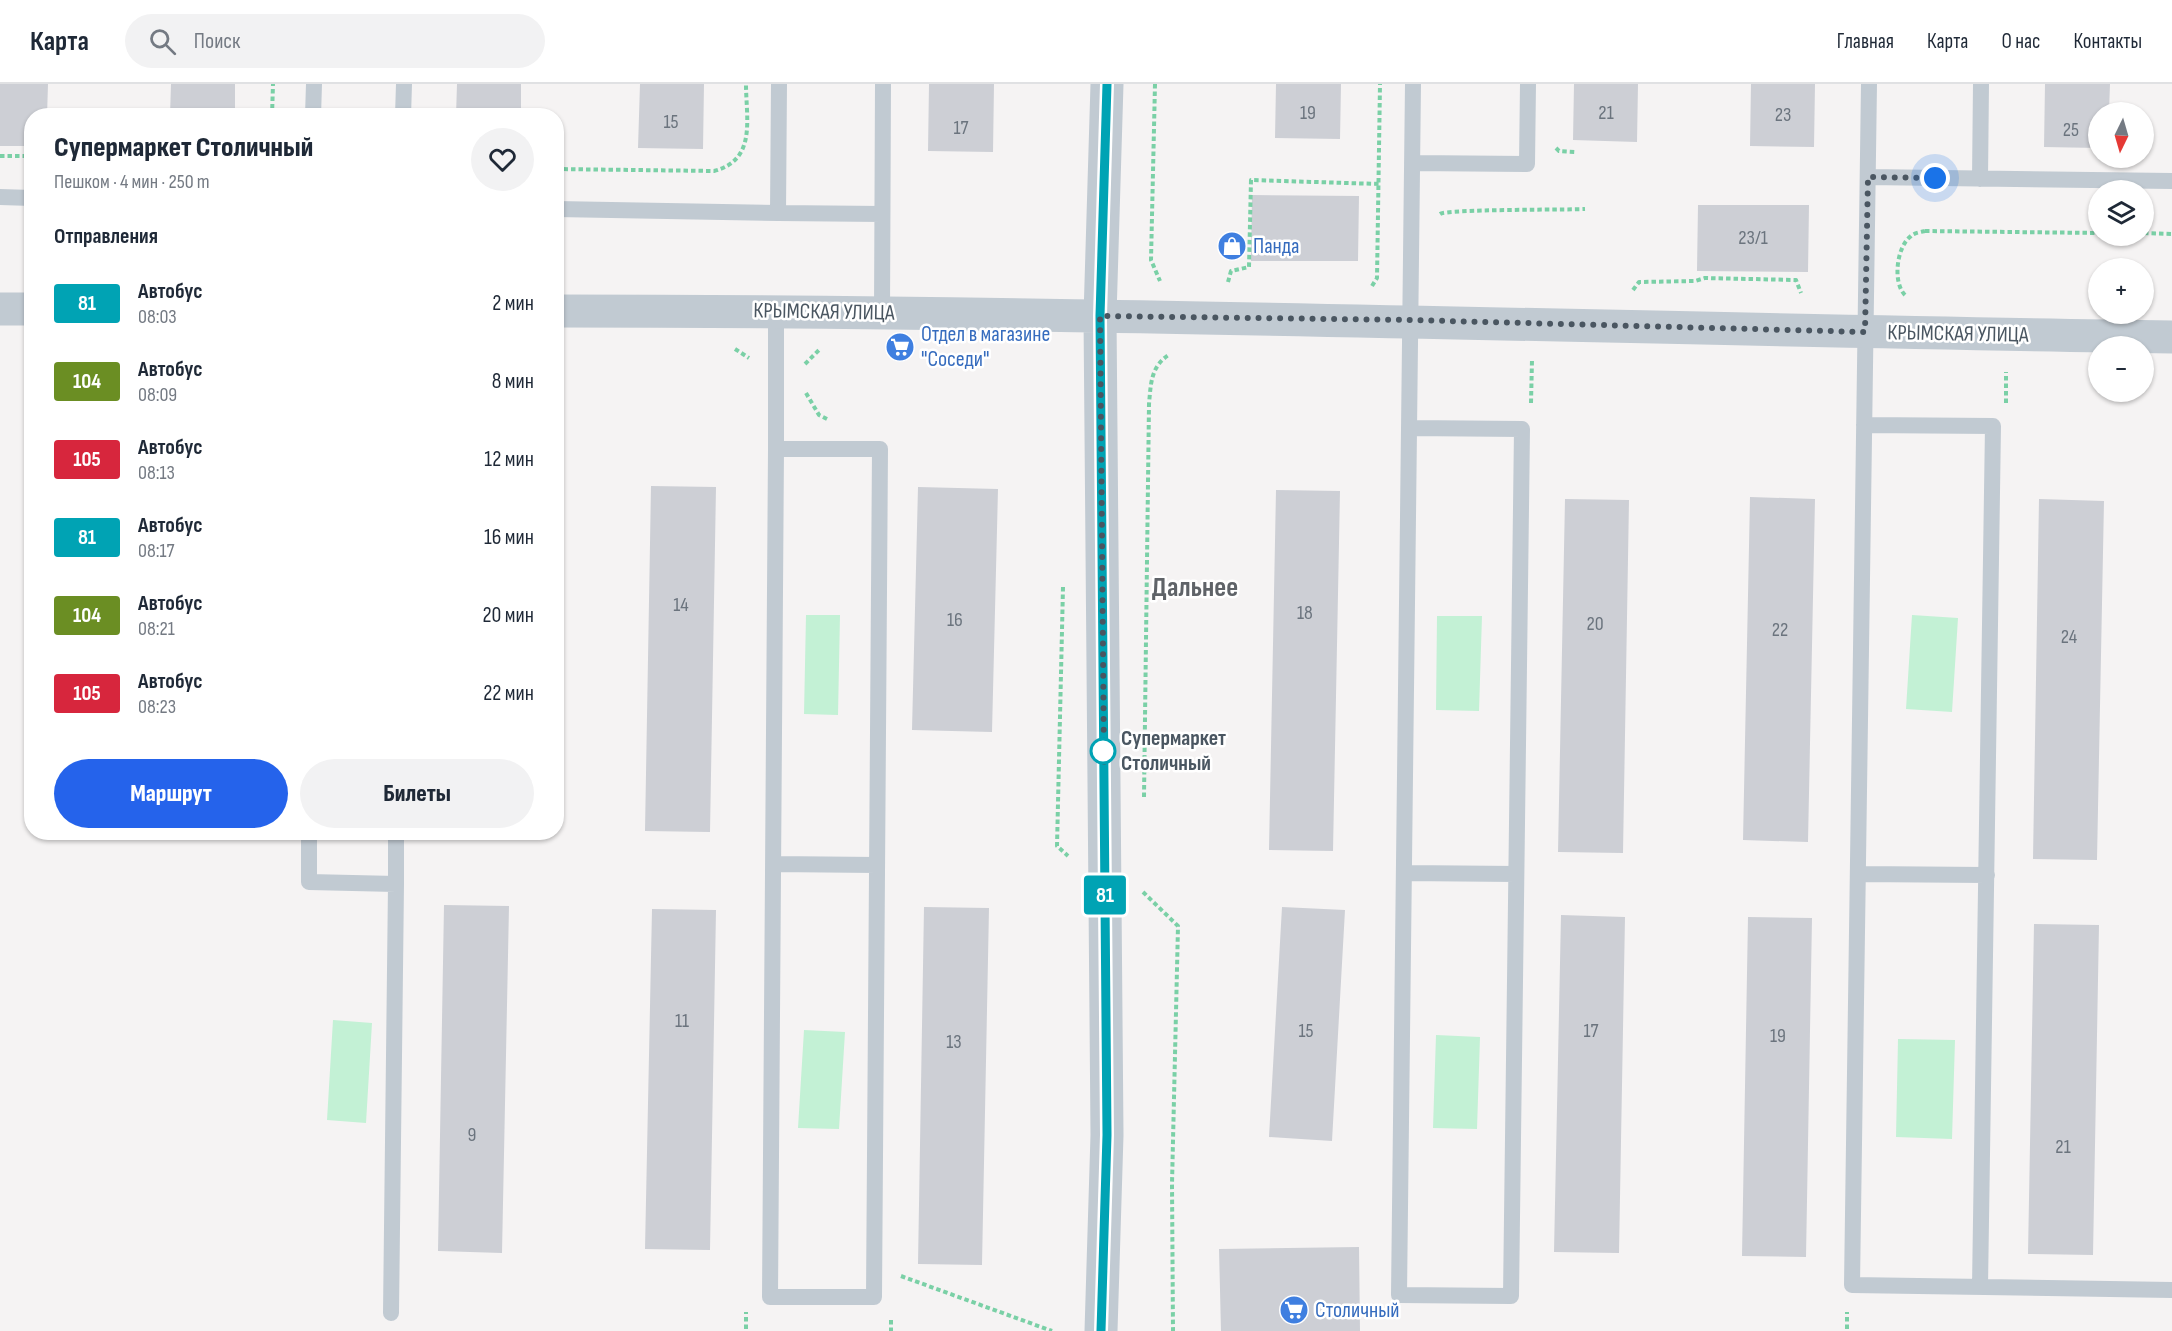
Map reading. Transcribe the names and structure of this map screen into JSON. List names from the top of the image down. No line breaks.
{"streets":{"street":["КРЫМСКАЯ УЛИЦА"]},"districts":["Дальнее"],"places":{"shop":["Панда"],"supermarket":["Отдел в магазине \"Соседи\"","Столичный"],"other":["Супермаркет Столичный"]},"lines":["bus line 81"],"house_numbers":["19","21","23","15","17","25","23/1","14","18","16","20","22","24","11","15","17","19","13","9","21"],"north":"bottom","page":{"header":"Карта","search":"Поиск","nav":["Главная","Карта","О нас","Контакты"],"on_map":"81","map_buttons":["+","−"],"heading":[["Супермаркет Столичный","Пешком · 4 мин · 250 m"],"Отправления"],"list":[{"mark":"81","name":"Автобус","note":"08:03","value":"2 мин"},{"mark":"104","name":"Автобус","note":"08:09","value":"8 мин"},{"mark":"105","name":"Автобус","note":"08:13","value":"12 мин"},{"mark":"81","name":"Автобус","note":"08:17","value":"16 мин"},{"mark":"104","name":"Автобус","note":"08:21","value":"20 мин"},{"mark":"105","name":"Автобус","note":"08:23","value":"22 мин"}],"buttons":["Маршрут","Билеты"]}}
